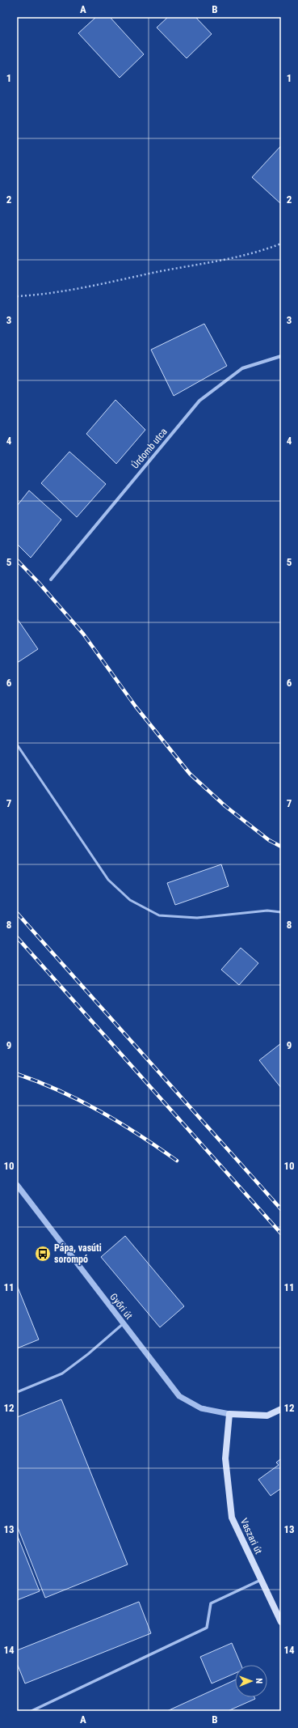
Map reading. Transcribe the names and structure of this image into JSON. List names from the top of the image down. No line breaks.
{"streets":{"main road":["Vaszari út"],"street":["Úrdomb utca","Győri út"]},"crossings":[["Győri út","Vaszari út"]],"places":{"bus stop":["Pápa, vasúti sorompó"]},"north":"right","grid":{"columns":["A","B"],"rows":["1","2","3","4","5","6","7","8","9","10","11","12","13","14"]}}
